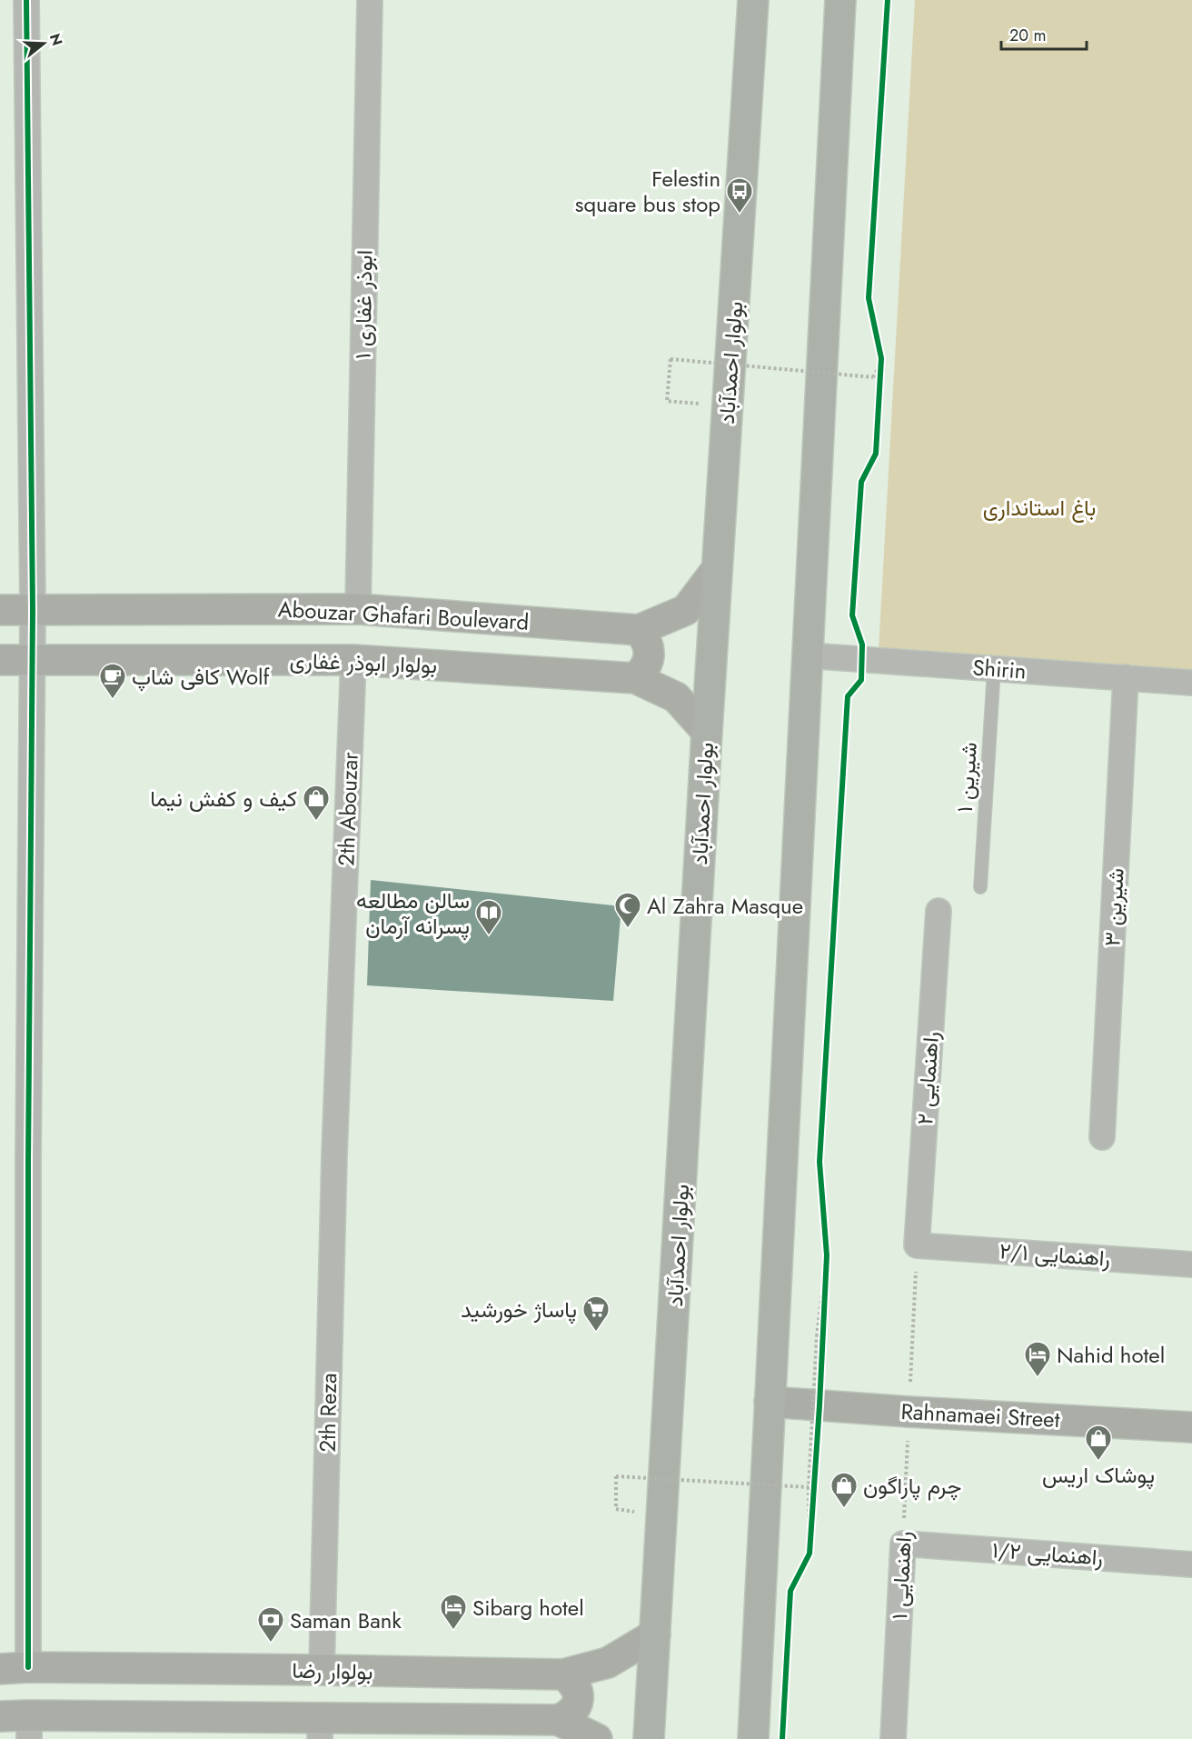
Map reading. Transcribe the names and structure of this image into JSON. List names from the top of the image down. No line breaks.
{"streets":{"main road":["بولوار احمدآباد"],"street":["ابوذر غفاری ۱","Abouzar Ghafari Boulevard","بولوار ابوذر غفاری","Shirin","2th Abouzar","شیرین ۳","راهنمایی ۲","راهنمایی ۲/۱","2th Reza","Rahnamaei Street","راهنمایی ۱/۲","راهنمایی ۱","بولوار رضا"],"lane":["شیرین ۱"]},"crossings":[["ابوذر غفاری ۱","Abouzar Ghafari Boulevard"],["بولوار احمدآباد","Abouzar Ghafari Boulevard"],["بولوار احمدآباد","بولوار ابوذر غفاری"],["بولوار احمدآباد","بولوار رضا"],["بولوار ابوذر غفاری","2th Abouzar"],["Shirin","شیرین ۱"],["Shirin","شیرین ۳"],["2th Abouzar","2th Reza"],["راهنمایی ۲","راهنمایی ۲/۱"],["راهنمایی ۲","راهنمایی ۱"],["راهنمایی ۲/۱","راهنمایی ۱"],["2th Reza","بولوار رضا"],["Rahnamaei Street","راهنمایی ۱"],["راهنمایی ۱/۲","راهنمایی ۱"]],"parks":["باغ استانداری"],"places":{"bus stop":["Felestin square bus stop"],"cafe":["کافی شاپ Wolf"],"shop":["کیف و کفش نیما","پوشاک اریس","چرم پاراگون"],"mosque":["Al Zahra Masque"],"library":["سالن مطالعه پسرانه آرمان"],"supermarket":["پاساژ خورشید"],"hotel":["Nahid hotel","Sibarg hotel"],"bank":["Saman Bank"]},"scale_bar":"20 m","north":"right"}
